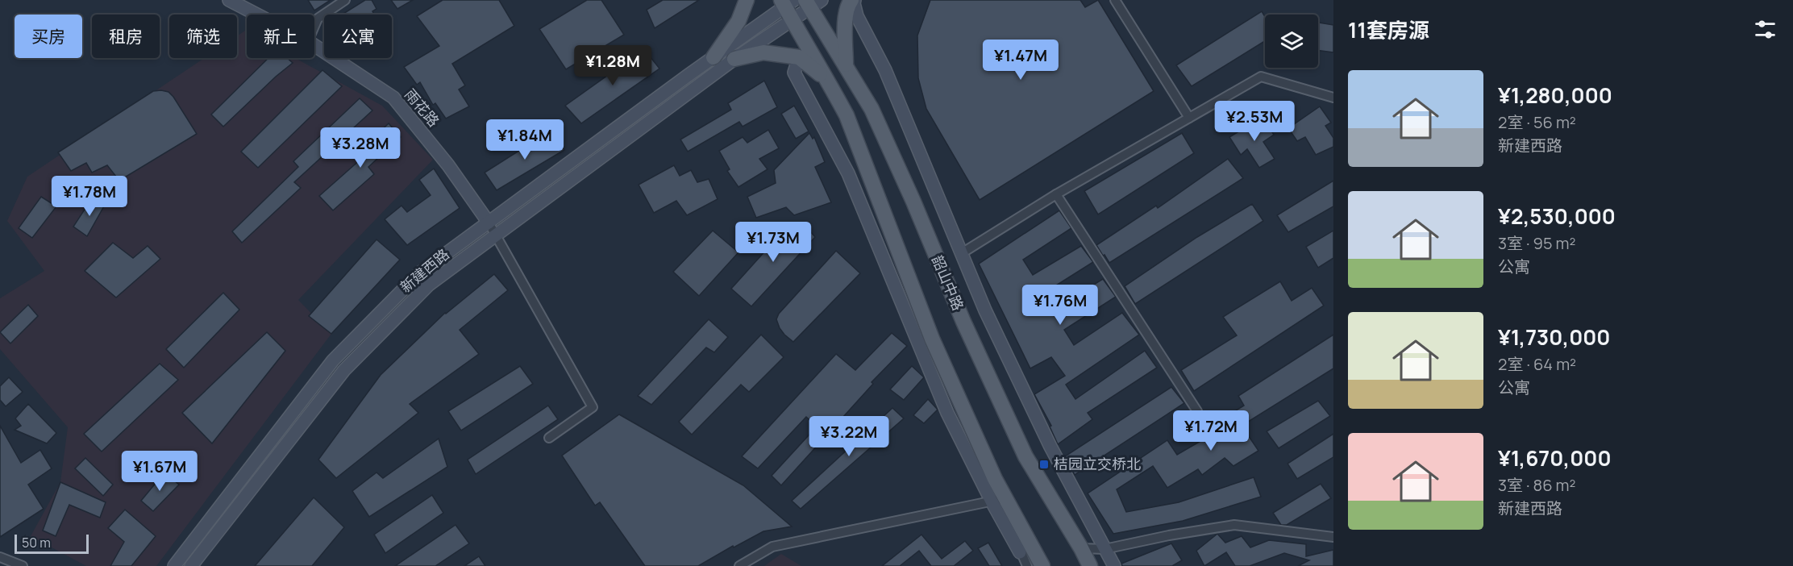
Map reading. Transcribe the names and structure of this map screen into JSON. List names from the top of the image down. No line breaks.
{"streets":{"main road":["雨花路","新建西路","韶山中路"]},"crossings":[["雨花路","新建西路"],["新建西路","韶山中路"]],"places":{"transit":["桔园立交桥北"]},"scale_bar":"50 m","page":{"heading":"11套房源","chip":["买房","租房","筛选","新上","公寓"],"price":["¥1.47M","¥1.28M","¥2.53M","¥1.84M","¥3.28M","¥1.78M","¥1.73M","¥1.76M","¥1.72M","¥3.22M","¥1.67M"],"list":[{"name":"¥1,280,000","note":"2室 · 56 m² · 新建西路"},{"name":"¥2,530,000","note":"3室 · 95 m² · 公寓"},{"name":"¥1,730,000","note":"2室 · 64 m² · 公寓"},{"name":"¥1,670,000","note":"3室 · 86 m² · 新建西路"}],"scale":"50 m"}}
